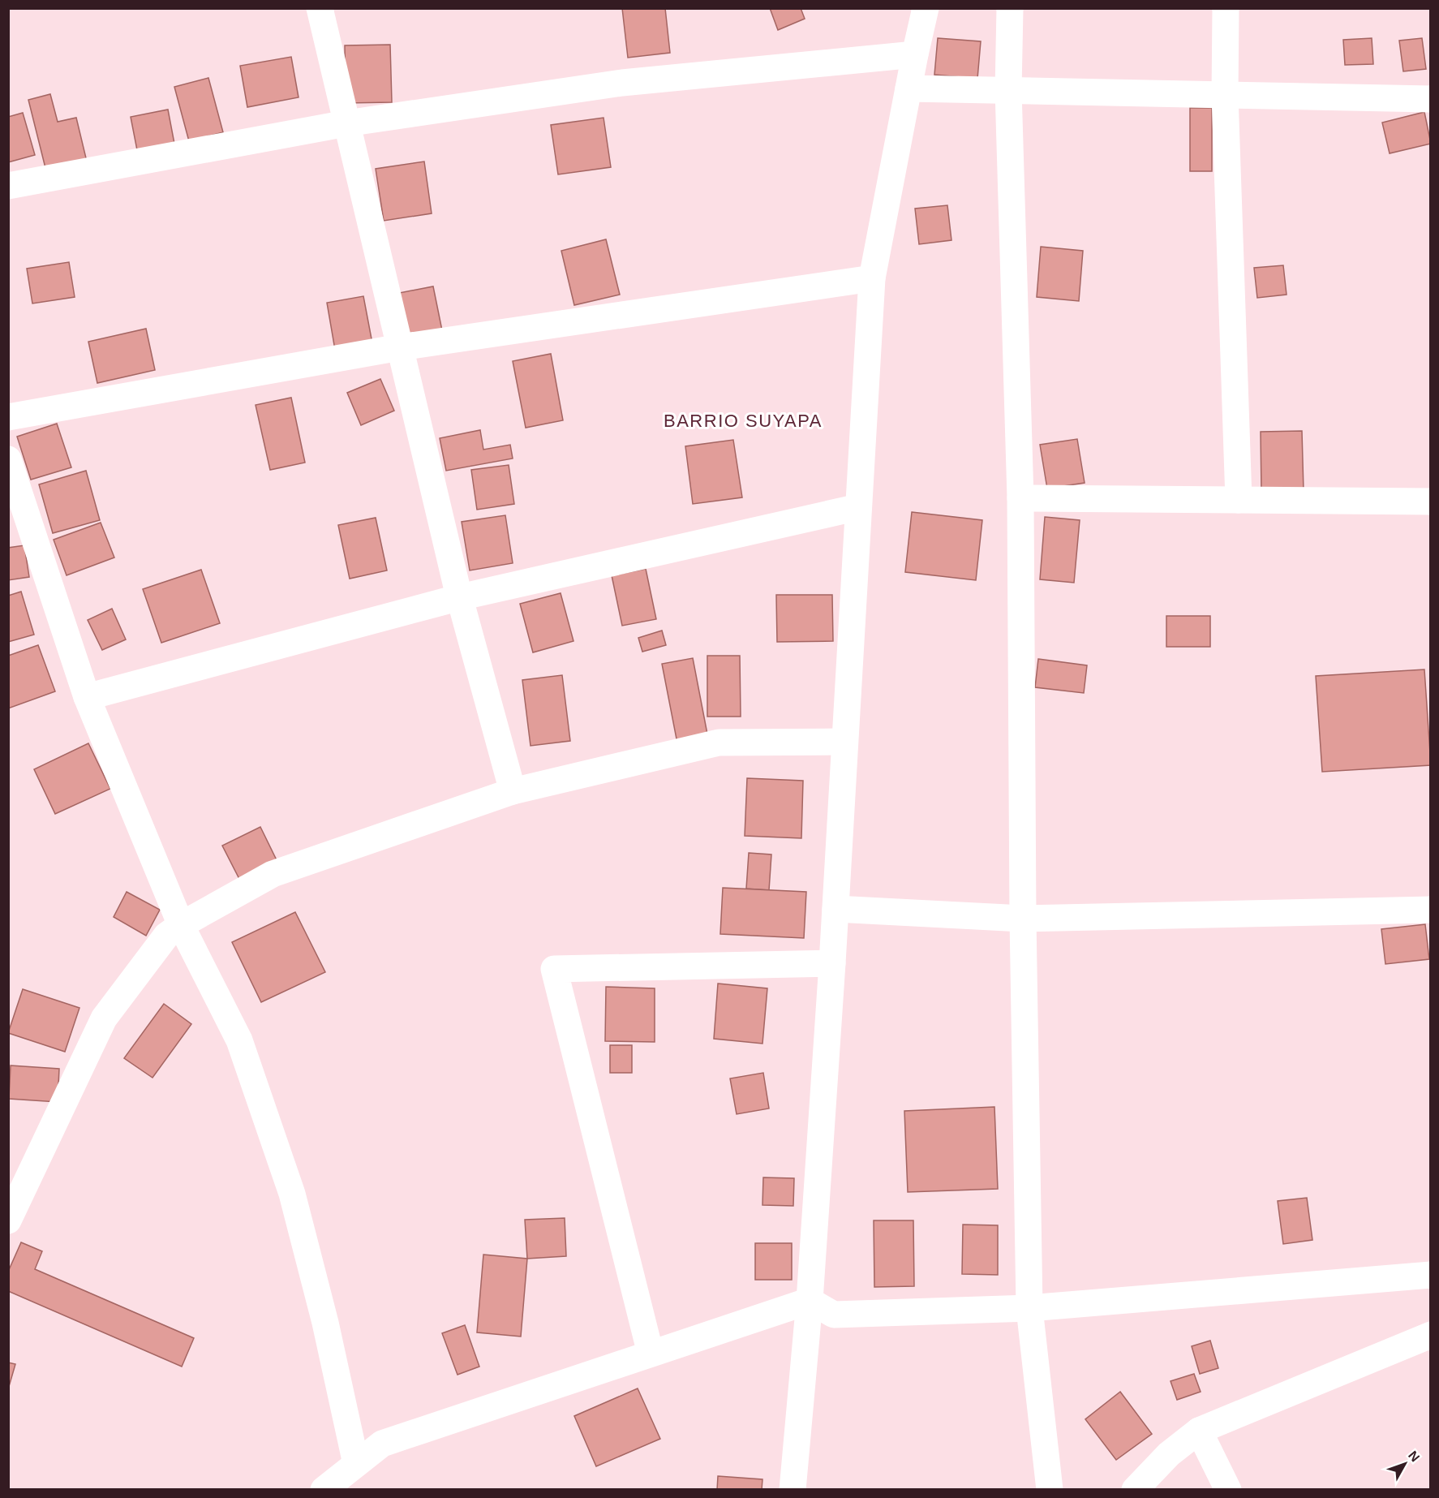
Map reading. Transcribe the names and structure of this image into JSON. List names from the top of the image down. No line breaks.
{"districts":["BARRIO SUYAPA"],"north":"top right"}
